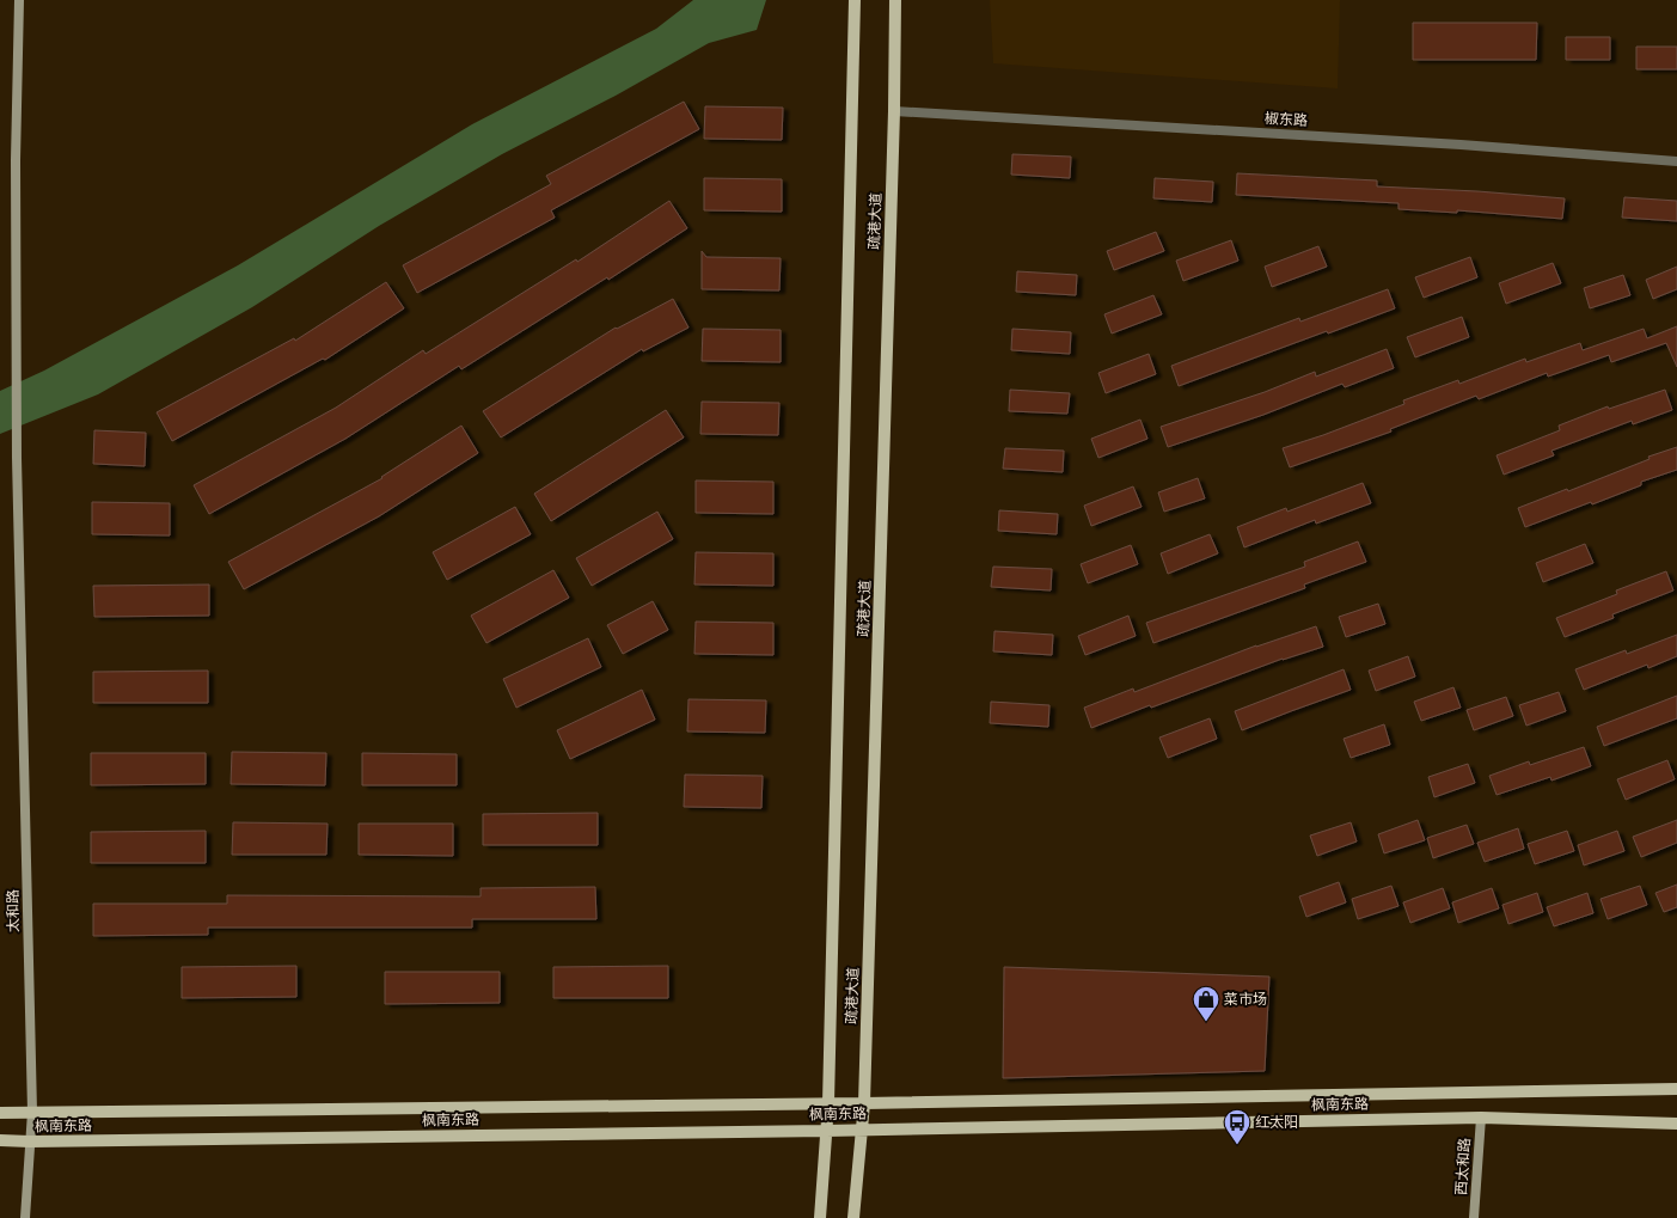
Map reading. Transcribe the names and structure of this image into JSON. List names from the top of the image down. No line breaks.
{"streets":{"main road":["疏港大道","枫南东路"],"street":["椒东路","太和路","西太和路"]},"crossings":[["椒东路","疏港大道"],["疏港大道","枫南东路"],["太和路","枫南东路"],["枫南东路","西太和路"]],"places":{"shop":["菜市场"],"bus stop":["红太阳"]}}
